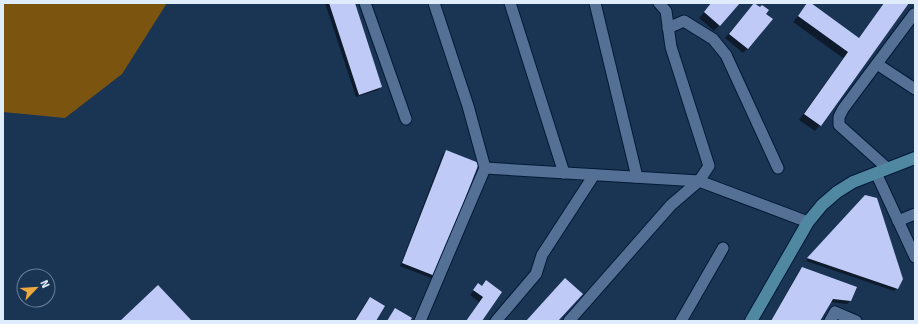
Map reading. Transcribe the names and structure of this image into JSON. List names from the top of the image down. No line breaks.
{"north":"top right"}
